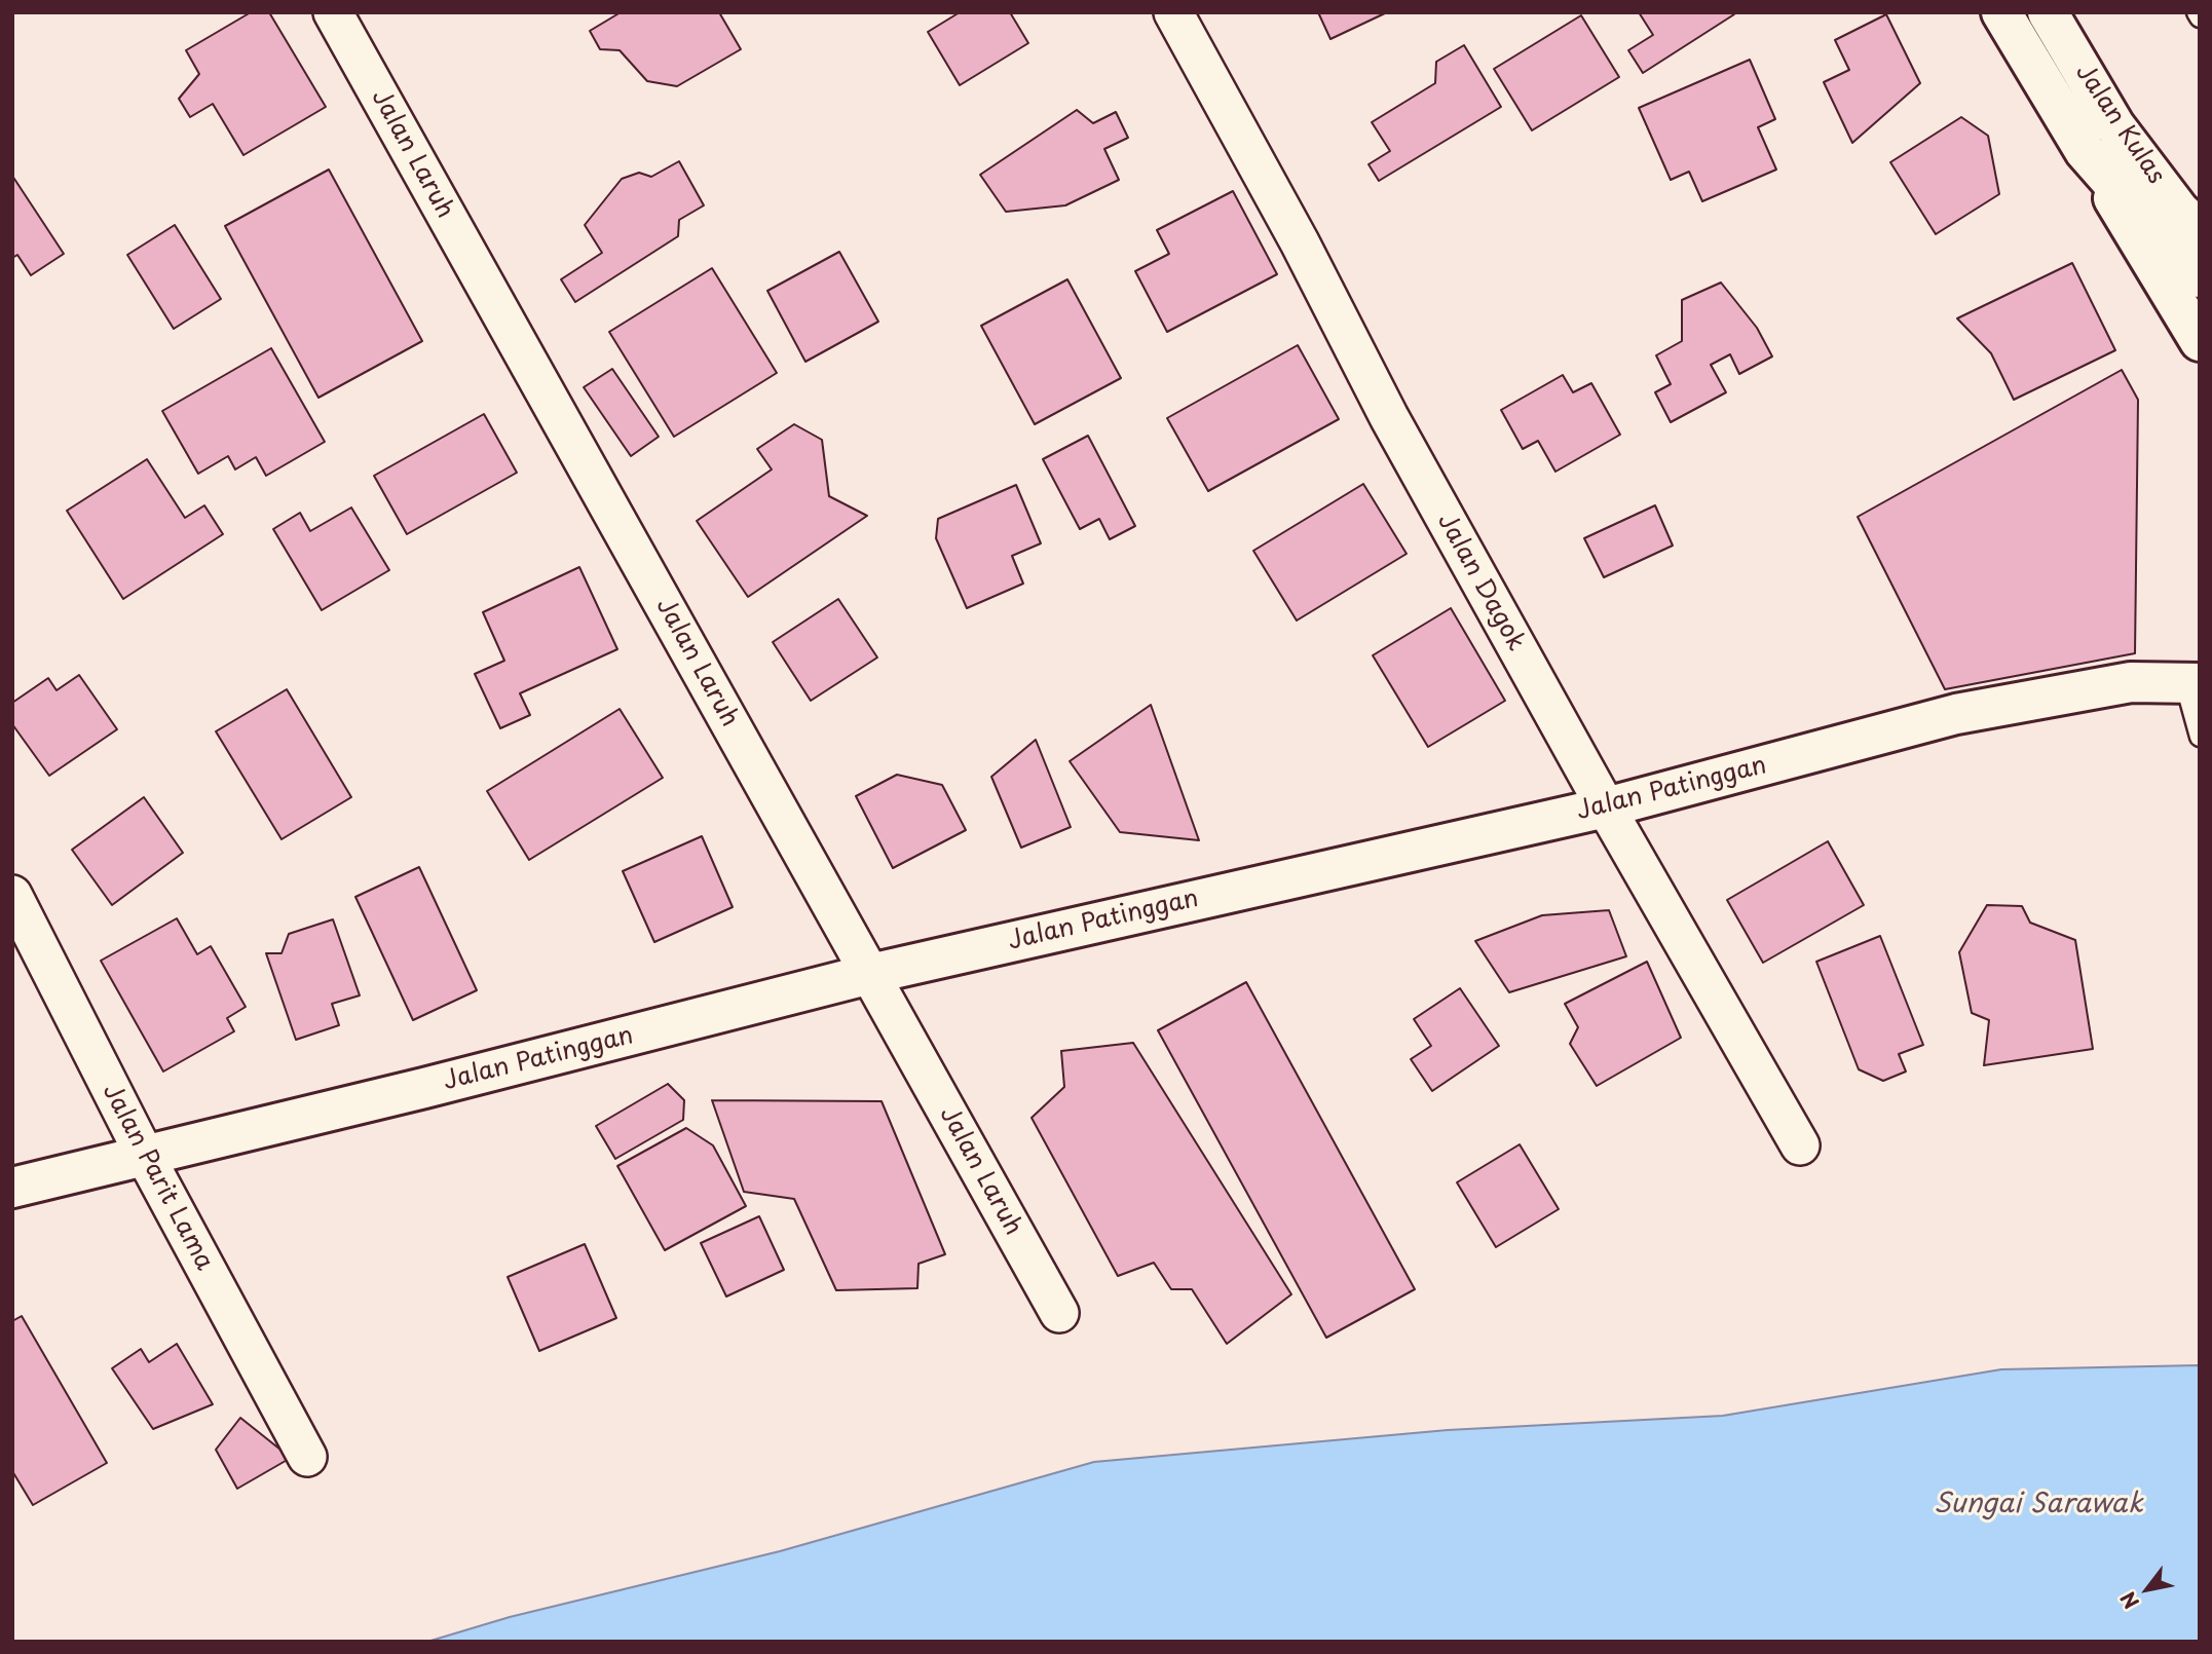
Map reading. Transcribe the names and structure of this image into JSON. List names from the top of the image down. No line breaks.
{"streets":{"main road":["Jalan Kulas","Jalan Patinggan"],"street":["Jalan Laruh","Jalan Dagok","Jalan Parit Lama"]},"crossings":[["Jalan Laruh","Jalan Patinggan"],["Jalan Dagok","Jalan Patinggan"],["Jalan Patinggan","Jalan Parit Lama"]],"water":["Sungai Sarawak"],"north":"bottom left"}
